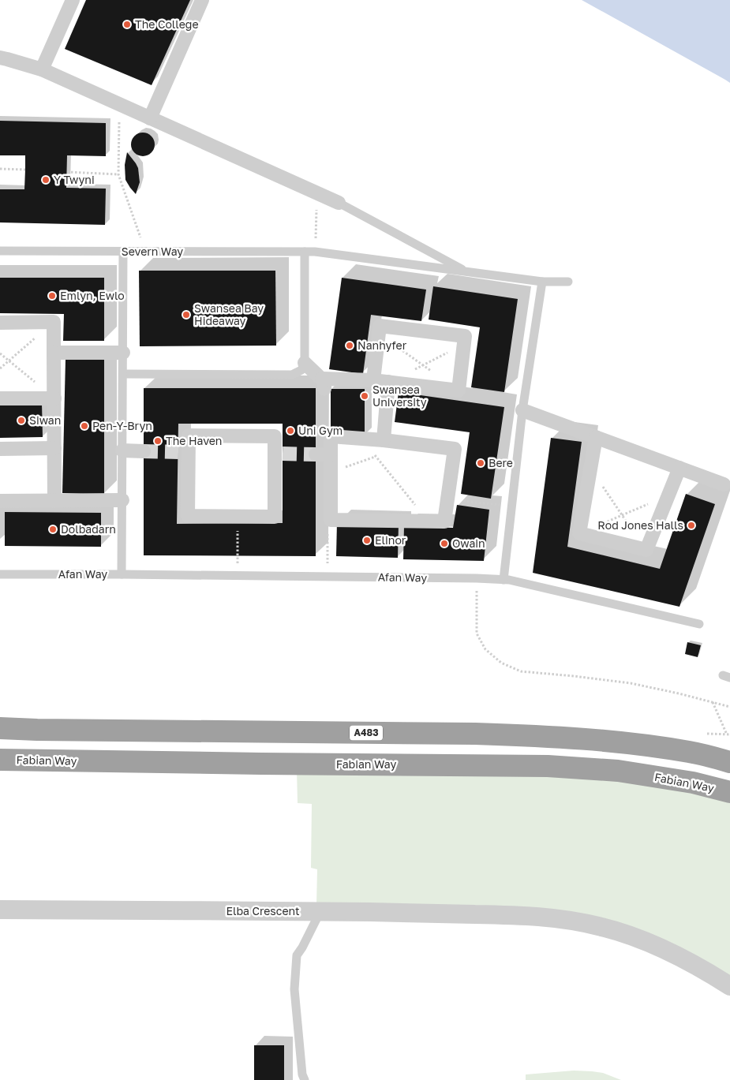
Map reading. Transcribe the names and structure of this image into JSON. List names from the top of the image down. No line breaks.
{"streets":{"highway":["A483","Fabian Way"],"street":["Elba Crescent"],"lane":["Severn Way","Afan Way"]},"places":["The College","Y Twyni","Emlyn, Ewlo","Swansea Bay Hideaway","Nanhyfer","Swansea University","Siwan","Pen-Y-Bryn","Uni Gym","The Haven","Bere","Rod Jones Halls","Dolbadarn","Elinor","Owain"]}
